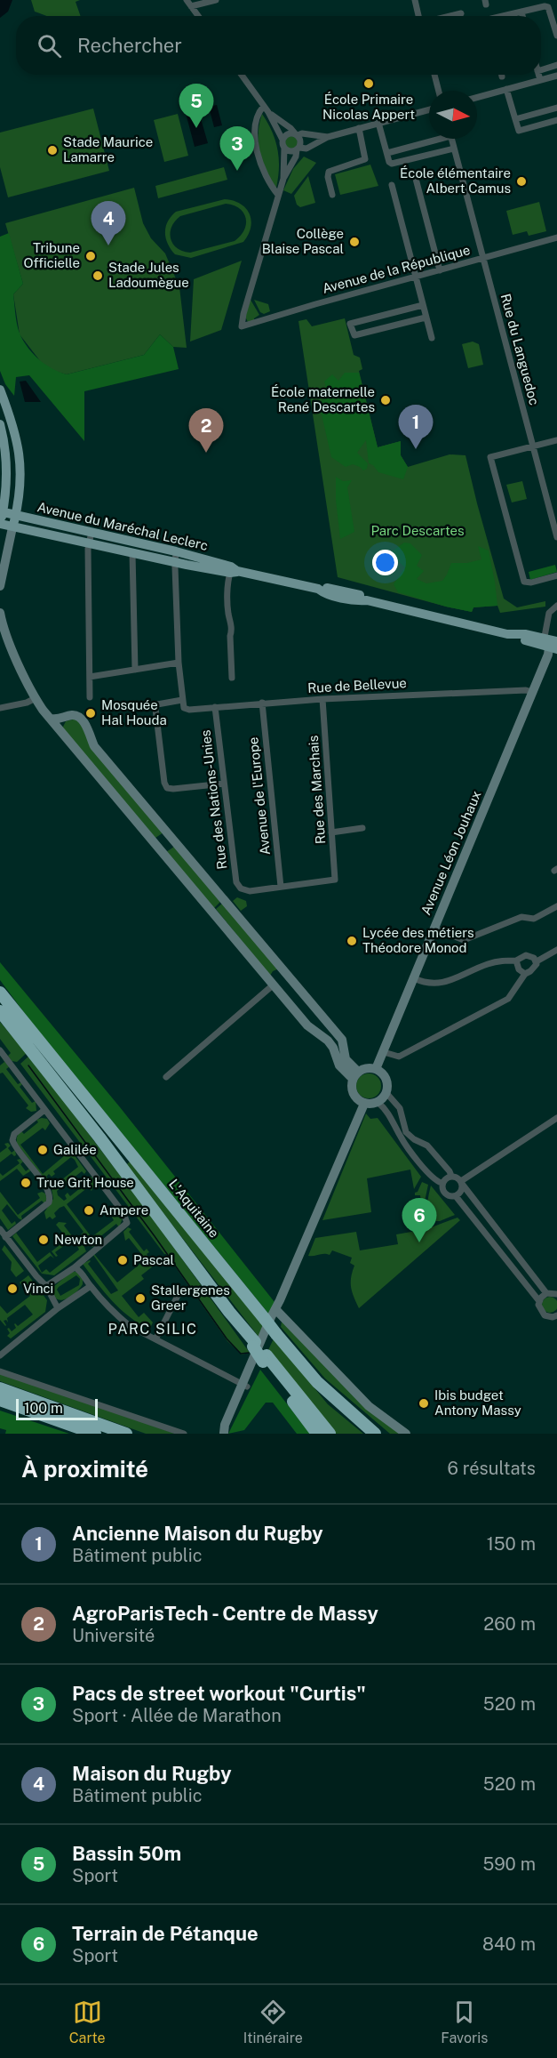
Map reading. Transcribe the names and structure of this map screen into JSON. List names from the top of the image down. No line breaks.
{"streets":{"highway":["L'Aquitaine"],"main road":["Avenue du Maréchal Leclerc"],"street":["Avenue de la République","Rue du Languedoc","Rue de Bellevue","Rue des Marchais","Avenue de l'Europe","Rue des Nations-Unies","Avenue Léon Jouhaux"]},"crossings":[["Avenue de la République","Rue du Languedoc"],["Avenue du Maréchal Leclerc","Avenue Léon Jouhaux"],["Rue de Bellevue","Rue des Marchais"],["Rue de Bellevue","Avenue de l'Europe"],["Rue de Bellevue","Rue des Nations-Unies"],["Rue de Bellevue","Avenue Léon Jouhaux"],["Rue des Marchais","Rue des Nations-Unies"],["Avenue de l'Europe","Rue des Nations-Unies"]],"districts":["PARC SILIC"],"parks":["Parc Descartes"],"places":["École Primaire Nicolas Appert","Stade Maurice Lamarre","École élémentaire Albert Camus","Collège Blaise Pascal","Tribune Officielle","Stade Jules Ladoumègue","École maternelle René Descartes","Mosquée Hal Houda","Lycée des métiers Théodore Monod","Galilée","True Grit House","Ampere","Newton","Pascal","Vinci","Stallergenes Greer","Ibis budget Antony Massy"],"scale_bar":"100 m","north":"right","page":{"search":"Rechercher","pins":["5","3","4","1","2","6"],"scale":"100 m","heading":["À proximité","6 résultats"],"list":[{"mark":"1","name":"Ancienne Maison du Rugby","note":"Bâtiment public","value":"150 m"},{"mark":"2","name":"AgroParisTech - Centre de Massy","note":"Université","value":"260 m"},{"mark":"3","name":"Pacs de street workout \"Curtis\"","note":"Sport · Allée de Marathon","value":"520 m"},{"mark":"4","name":"Maison du Rugby","note":"Bâtiment public","value":"520 m"},{"mark":"5","name":"Bassin 50m","note":"Sport","value":"590 m"},{"mark":"6","name":"Terrain de Pétanque","note":"Sport","value":"840 m"}],"nav":["Carte","Itinéraire","Favoris"]}}
